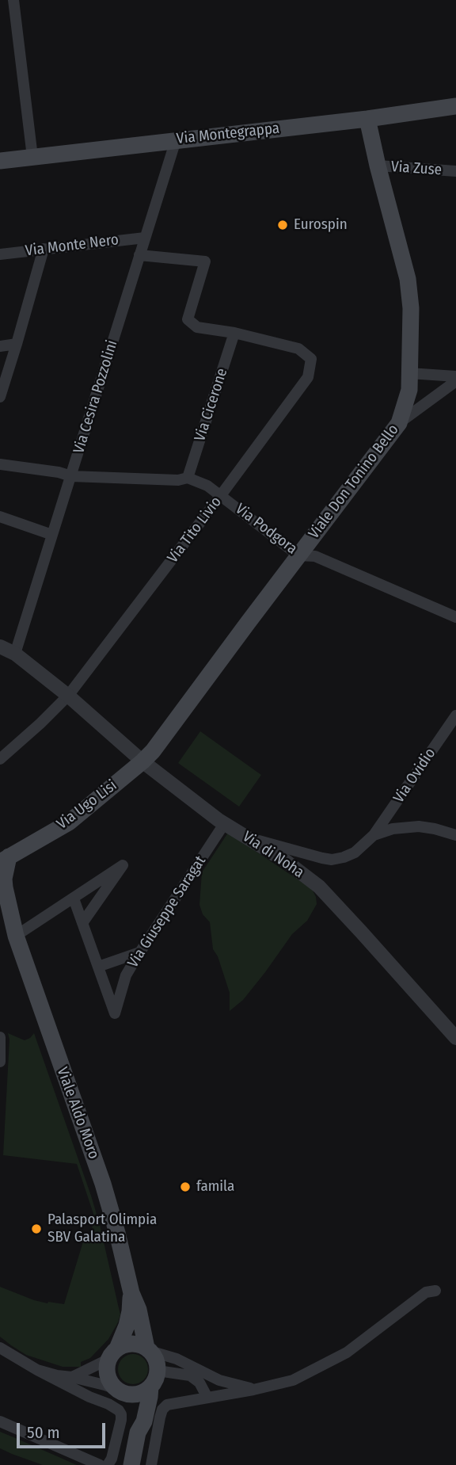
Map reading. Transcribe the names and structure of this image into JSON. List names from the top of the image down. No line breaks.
{"streets":{"main road":["Via Montegrappa","Viale Don Tonino Bello","Via Ugo Lisi","Viale Aldo Moro"],"street":["Via Zuse","Via Monte Nero","Via Cesira Pozzolini","Via Cicerone","Via Podgora","Via Tito Livio","Via Ovidio","Via di Noha","Via Giuseppe Saragat"]},"crossings":[["Via Montegrappa","Via Cesira Pozzolini"],["Via Montegrappa","Viale Don Tonino Bello"],["Via Zuse","Viale Don Tonino Bello"],["Via Monte Nero","Via Cesira Pozzolini"],["Via Cesira Pozzolini","Via Podgora"],["Via Cesira Pozzolini","Via di Noha"],["Via Cicerone","Via Podgora"],["Via Cicerone","Via Tito Livio"],["Viale Don Tonino Bello","Via Podgora"],["Viale Don Tonino Bello","Via Ugo Lisi"],["Viale Don Tonino Bello","Via di Noha"],["Via Podgora","Via Tito Livio"],["Via Tito Livio","Via di Noha"],["Via Ugo Lisi","Via di Noha"],["Via Ugo Lisi","Viale Aldo Moro"],["Via di Noha","Via Giuseppe Saragat"]],"places":["Eurospin","famila","Palasport Olimpia SBV Galatina"],"scale_bar":"50 m"}
